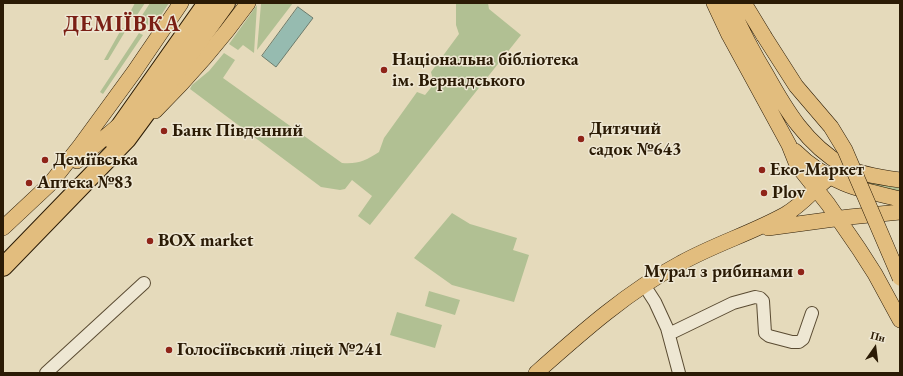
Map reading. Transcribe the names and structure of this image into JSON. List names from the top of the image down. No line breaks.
{"districts":["ДЕМІЇВКА"],"places":["Національна бібліотека ім. Вернадського","Банк Південний","Дитячий садок №643","Деміївська","Еко-Маркет","Аптека №83","Plov","BOX market","Мурал з рибинами","Голосіївський ліцей №241"],"north":"top"}
